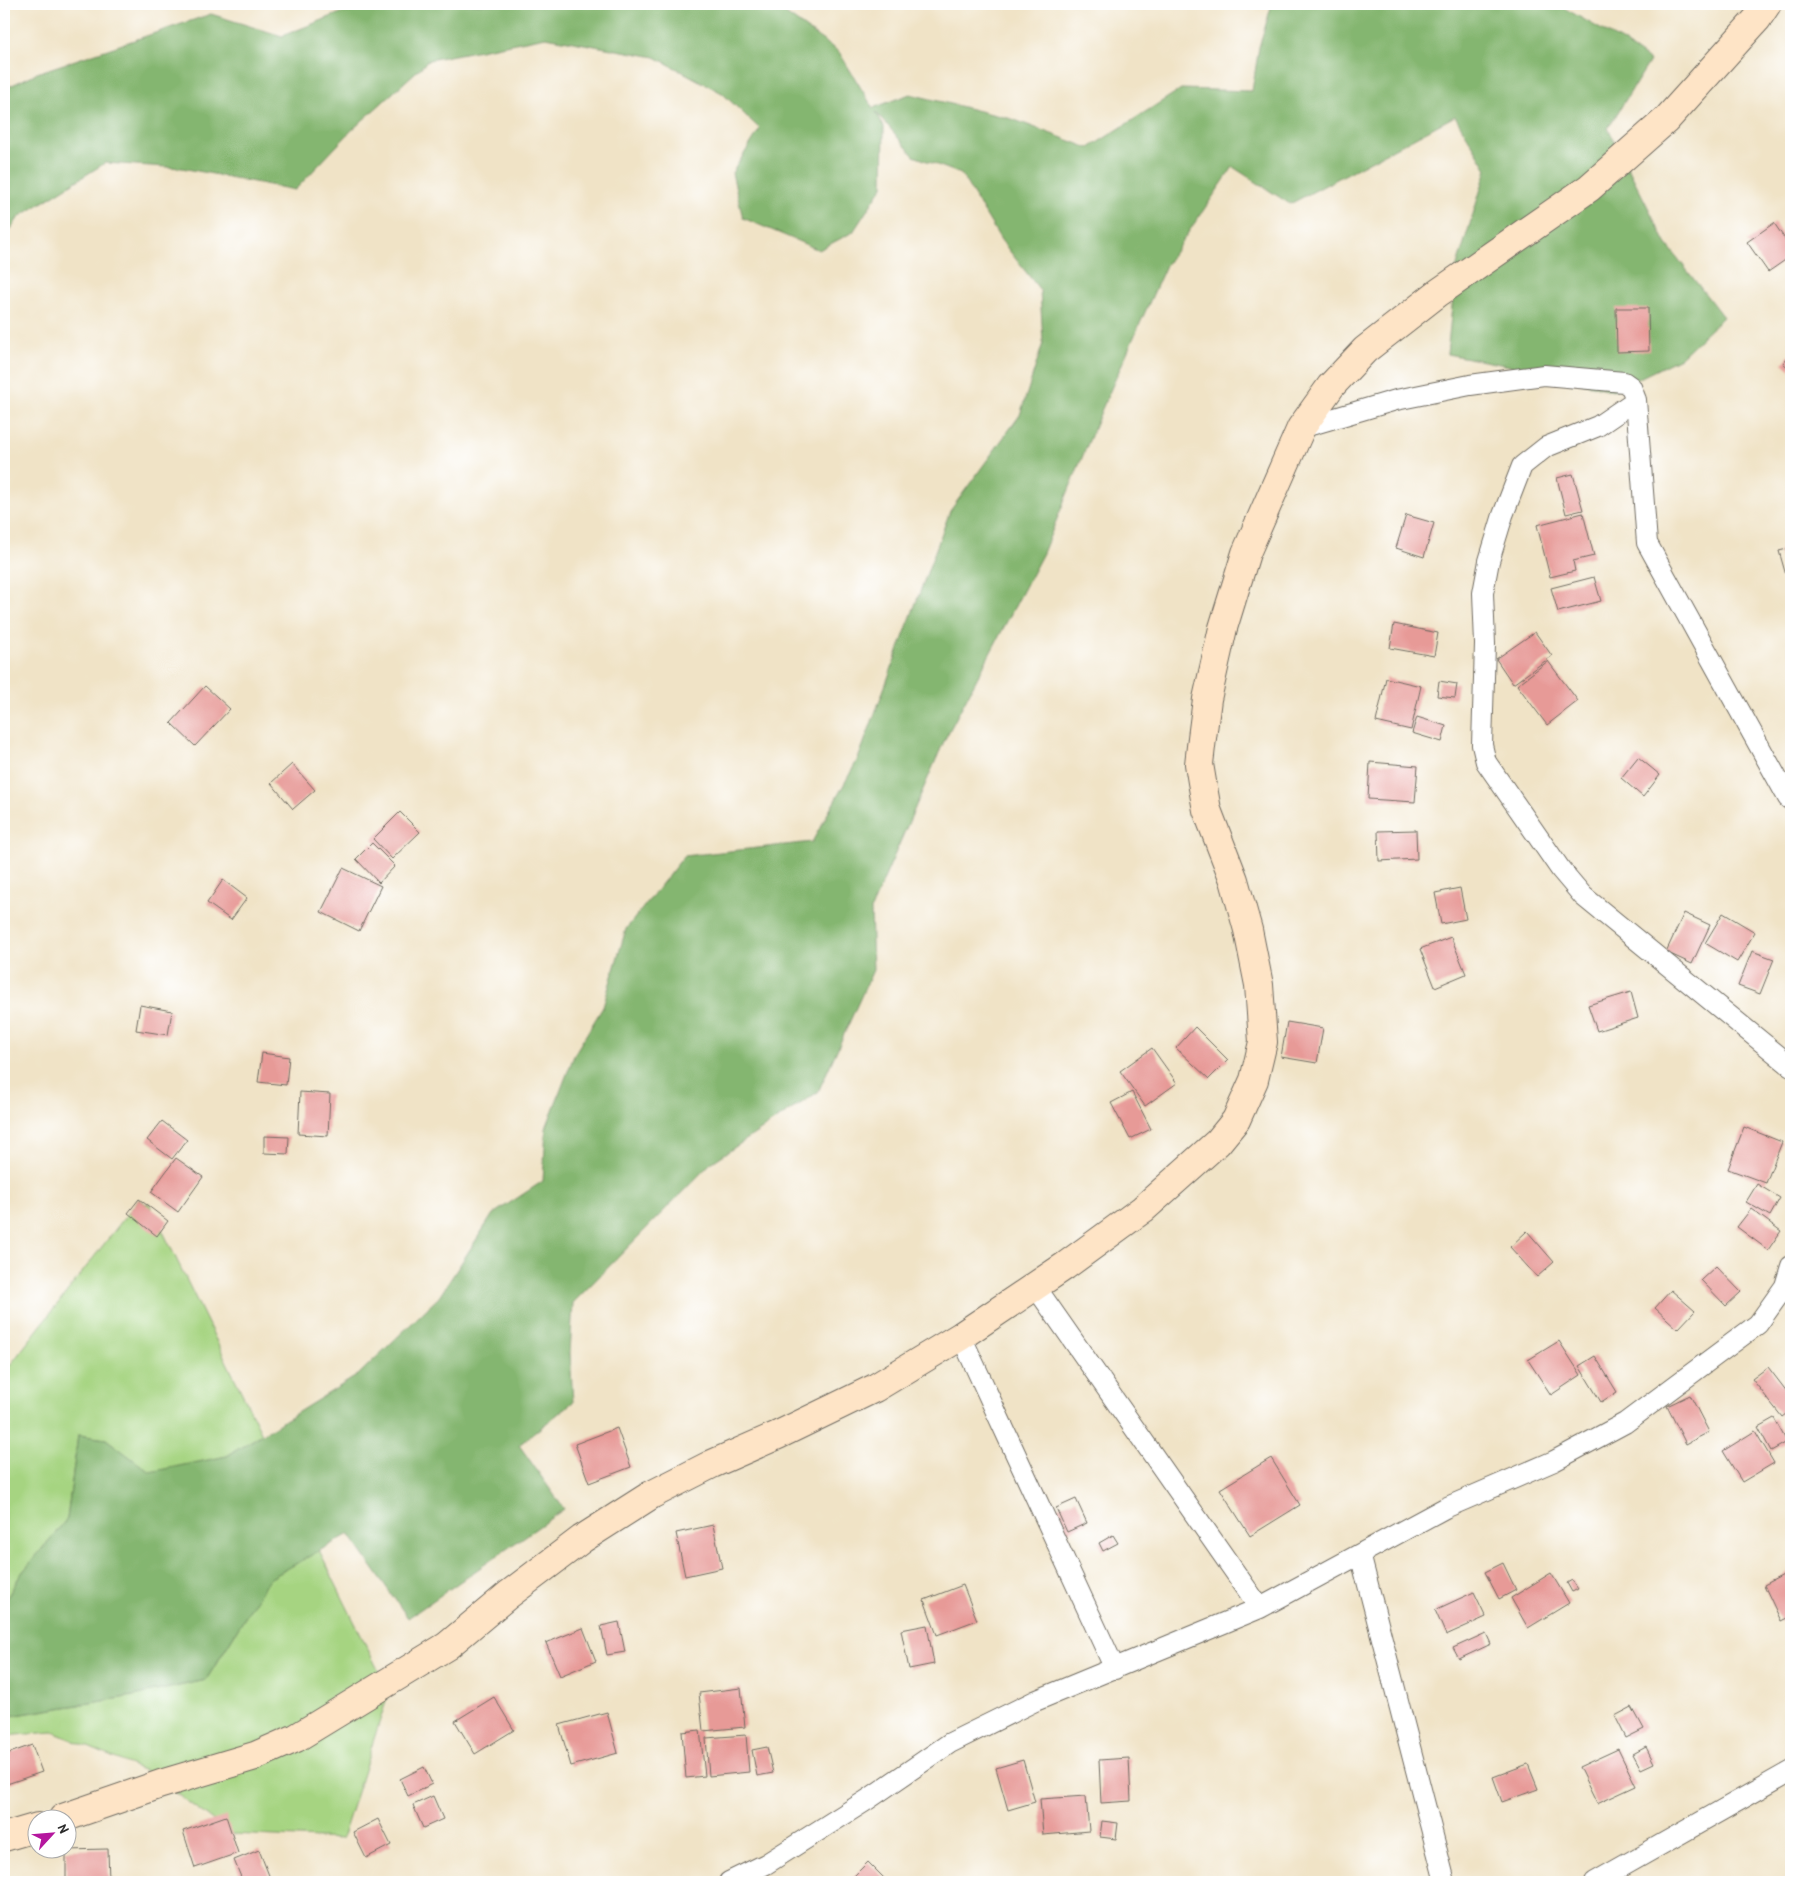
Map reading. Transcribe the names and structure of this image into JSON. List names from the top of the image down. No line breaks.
{"north":"top right"}
